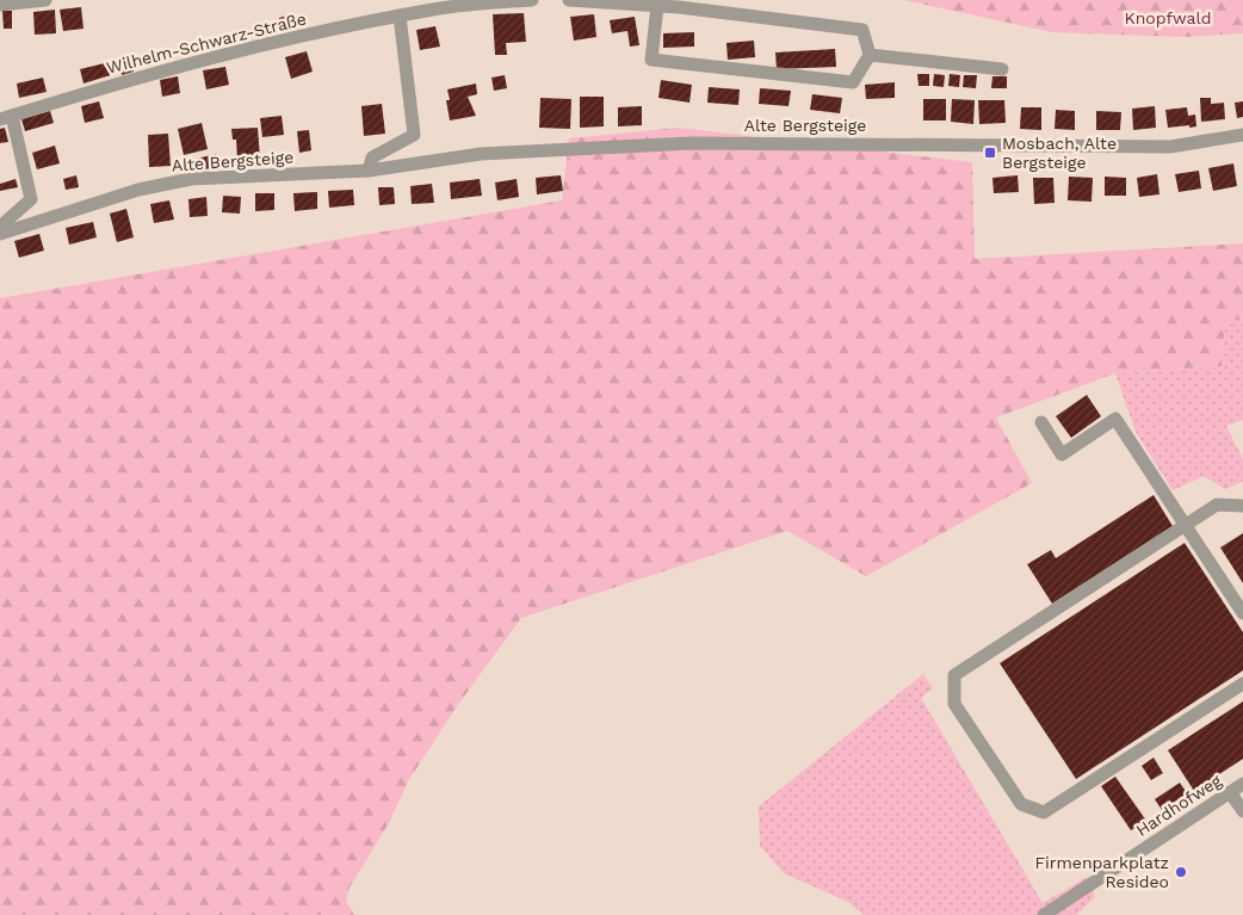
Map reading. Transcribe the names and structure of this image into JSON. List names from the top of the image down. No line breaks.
{"streets":{"street":["Wilhelm-Schwarz-Straße","Alte Bergsteige","Hardhofweg"]},"parks":["Knopfwald"],"places":{"transit":["Mosbach, Alte Bergsteige"],"other":["Firmenparkplatz Resideo"]}}
